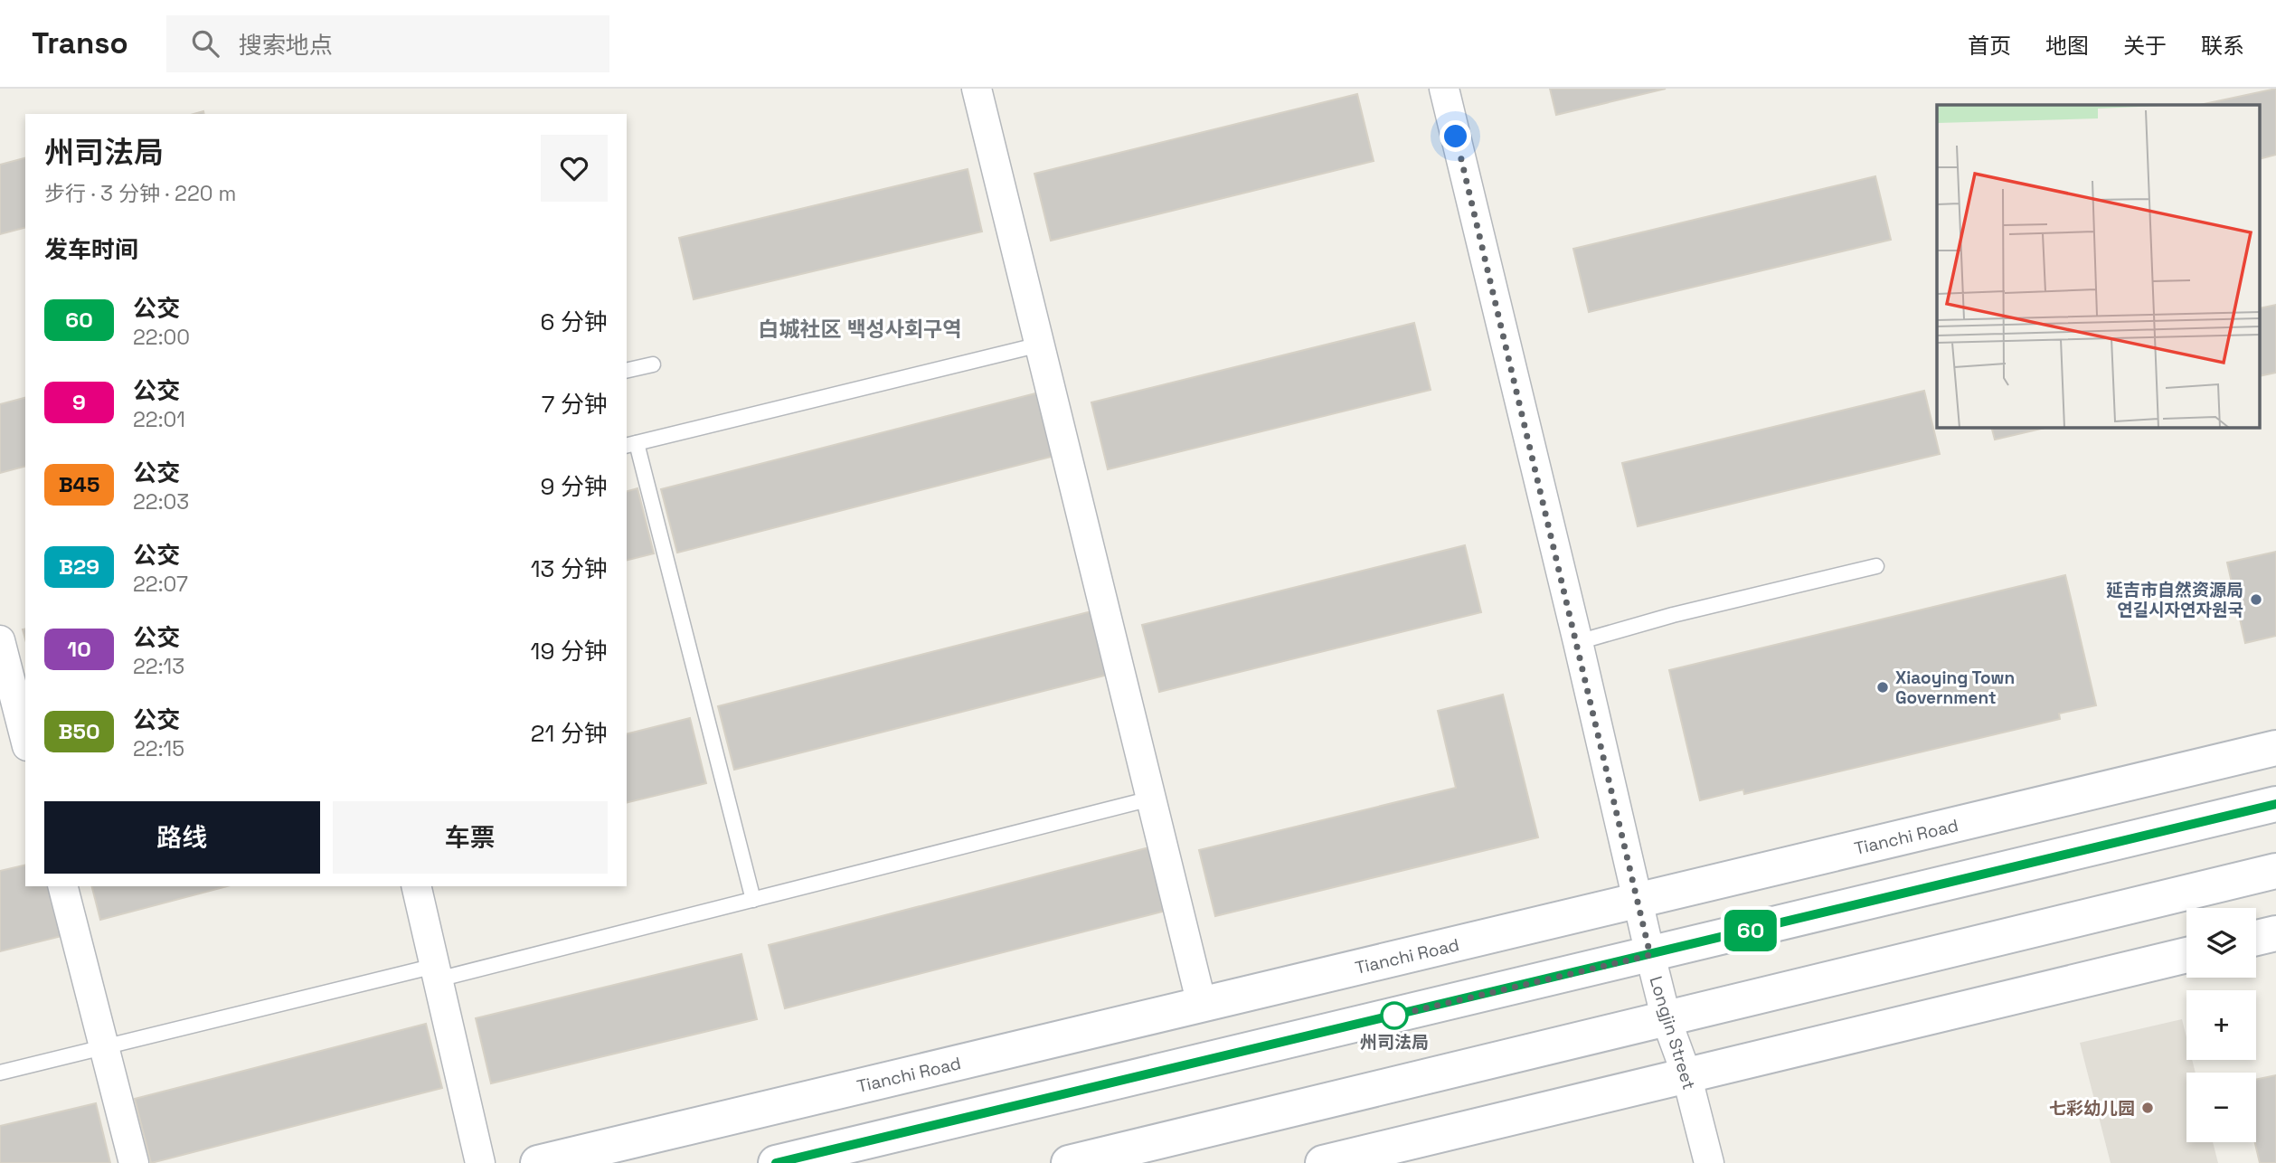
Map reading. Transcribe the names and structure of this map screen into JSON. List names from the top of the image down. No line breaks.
{"streets":{"main road":["Tianchi Road"],"street":["Longjin Street"]},"crossings":[["Tianchi Road","Longjin Street"]],"districts":["白城社区 백성사회구역"],"places":["延吉市自然资源局 연길시자연자원국","Xiaoying Town Government","州司法局","七彩幼儿园"],"lines":["bus line 60"],"page":{"header":"Transo","search":"搜索地点","nav":["首页","地图","关于","联系"],"on_map":"60","heading":[["州司法局","步行 · 3 分钟 · 220 m"],"发车时间"],"list":[{"mark":"60","name":"公交","note":"22:00","value":"6 分钟"},{"mark":"9","name":"公交","note":"22:01","value":"7 分钟"},{"mark":"B45","name":"公交","note":"22:03","value":"9 分钟"},{"mark":"B29","name":"公交","note":"22:07","value":"13 分钟"},{"mark":"10","name":"公交","note":"22:13","value":"19 分钟"},{"mark":"B50","name":"公交","note":"22:15","value":"21 分钟"}],"buttons":["路线","车票"],"map_buttons":["+","−"]}}
